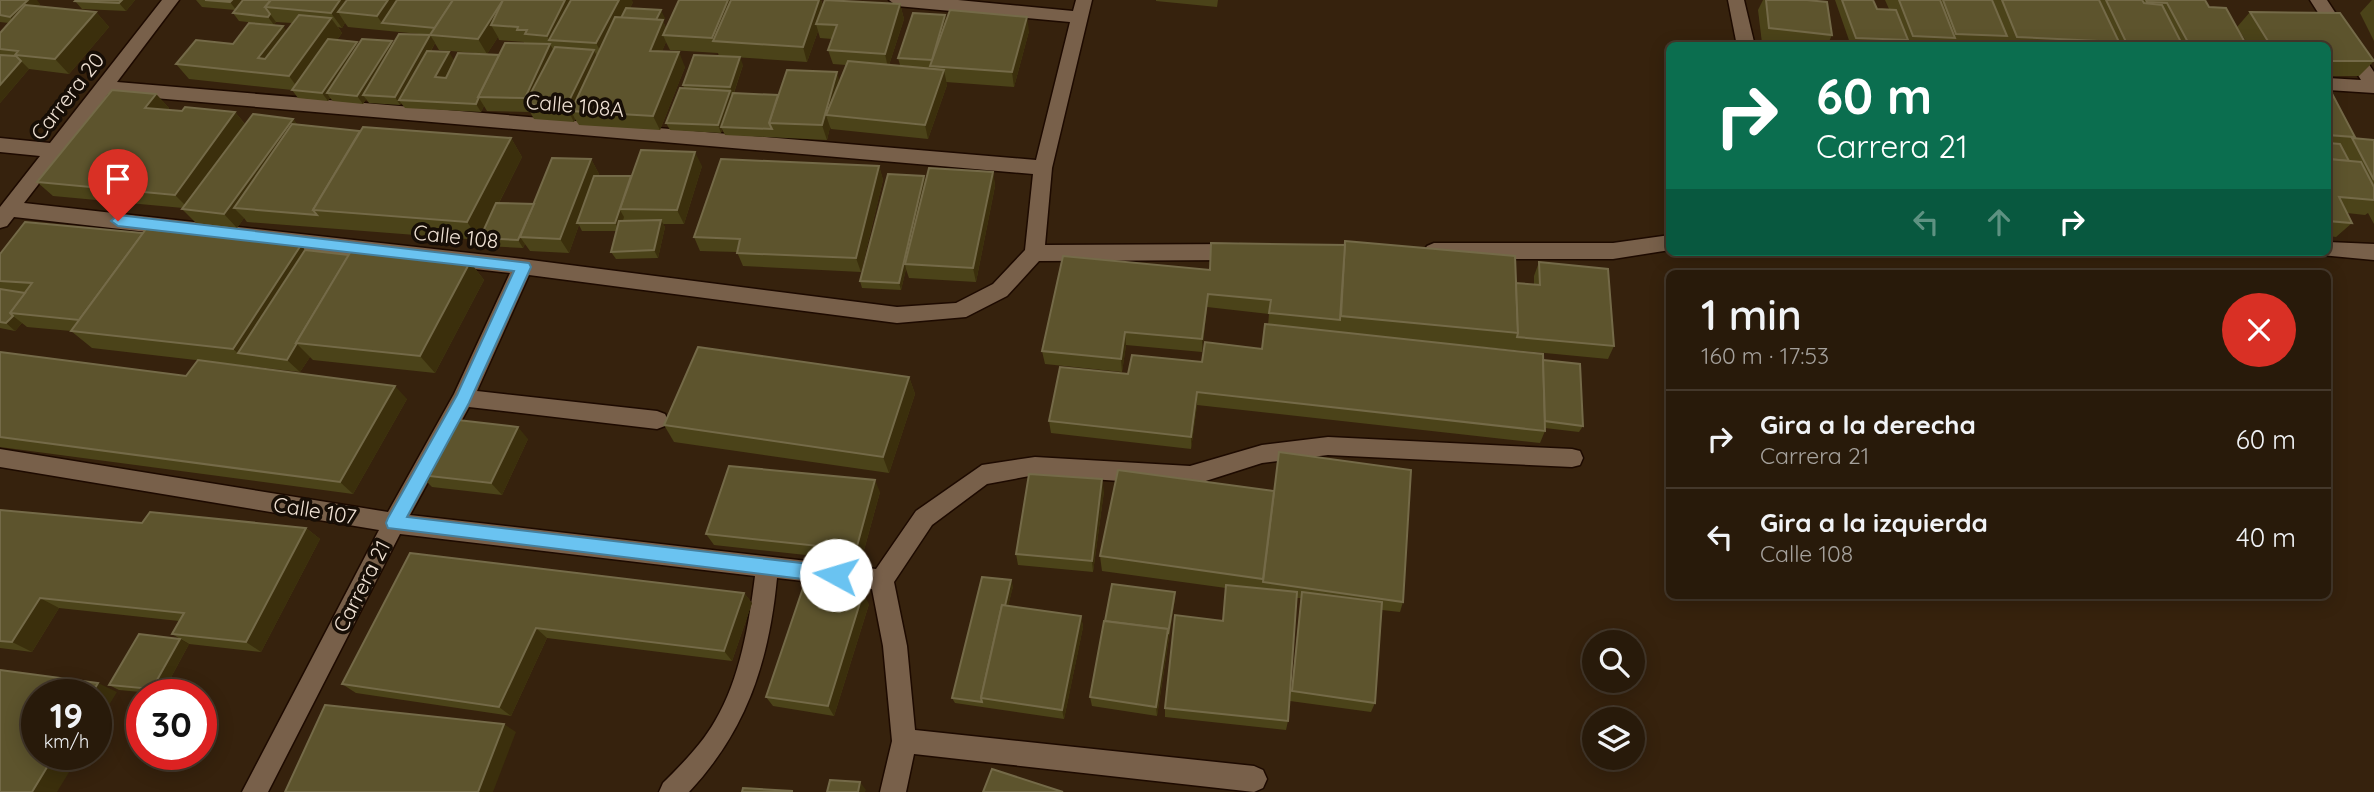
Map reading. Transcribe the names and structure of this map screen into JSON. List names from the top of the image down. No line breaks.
{"streets":{"street":["Carrera 20","Calle 108A","Calle 108","Calle 107","Carrera 21"]},"crossings":[["Carrera 20","Calle 108A"],["Carrera 20","Calle 108"],["Calle 108","Carrera 21"],["Calle 107","Carrera 21"]],"page":{"turn":["60 m","Carrera 21"],"heading":["1 min","160 m · 17:53"],"list":[{"name":"Gira a la derecha","note":"Carrera 21","value":"60 m"},{"name":"Gira a la izquierda","note":"Calle 108","value":"40 m"}],"speed":"19 km/h","limit":"30"}}
